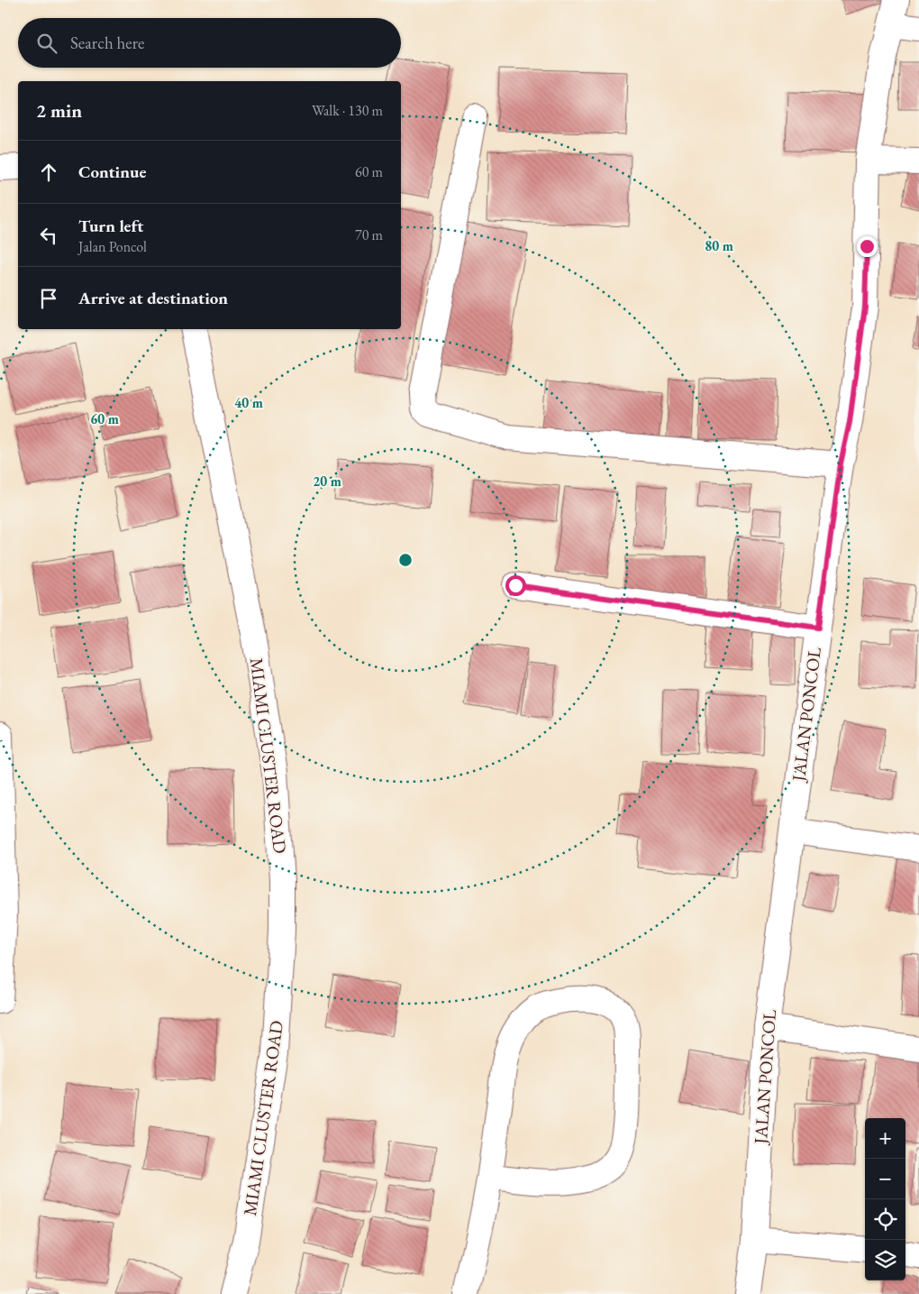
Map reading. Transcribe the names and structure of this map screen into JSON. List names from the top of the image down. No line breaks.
{"streets":{"street":["JALAN PONCOL","MIAMI CLUSTER ROAD"]},"page":{"search":"Search here","heading":["2 min","Walk · 130 m"],"list":[["Continue","60 m"],["Turn left","Jalan Poncol","70 m"],"Arrive at destination"],"map_buttons":["+","−"]},"rings":["80 m","40 m","60 m","20 m"]}
